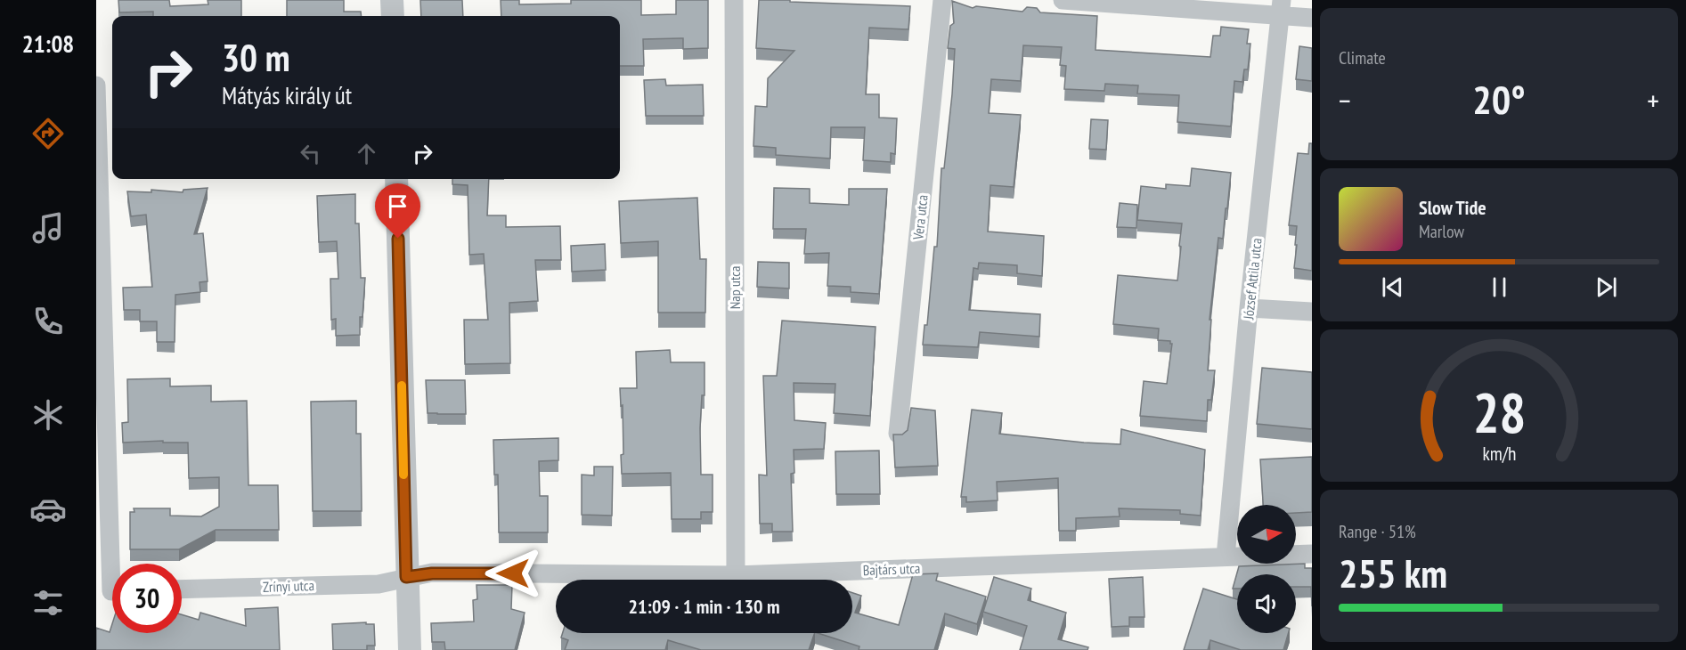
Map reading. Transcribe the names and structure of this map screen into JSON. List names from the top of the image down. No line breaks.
{"streets":{"street":["Vera utca","József Attila utca","Nap utca","Bajtárs utca","Zrínyi utca"]},"crossings":[["József Attila utca","Bajtárs utca"],["Nap utca","Bajtárs utca"],["Bajtárs utca","Zrínyi utca"]],"north":"right","page":{"tabs":"21:08","tile":["Climate",["Range · 51%","255 km"]],"turn":["30 m","Mátyás király út"],"heat":["−","20°","+"],"song":["Slow Tide","Marlow"],"limit":"30","trip":"21:09 · 1 min · 130 m","gauge":["28","km/h"]}}
